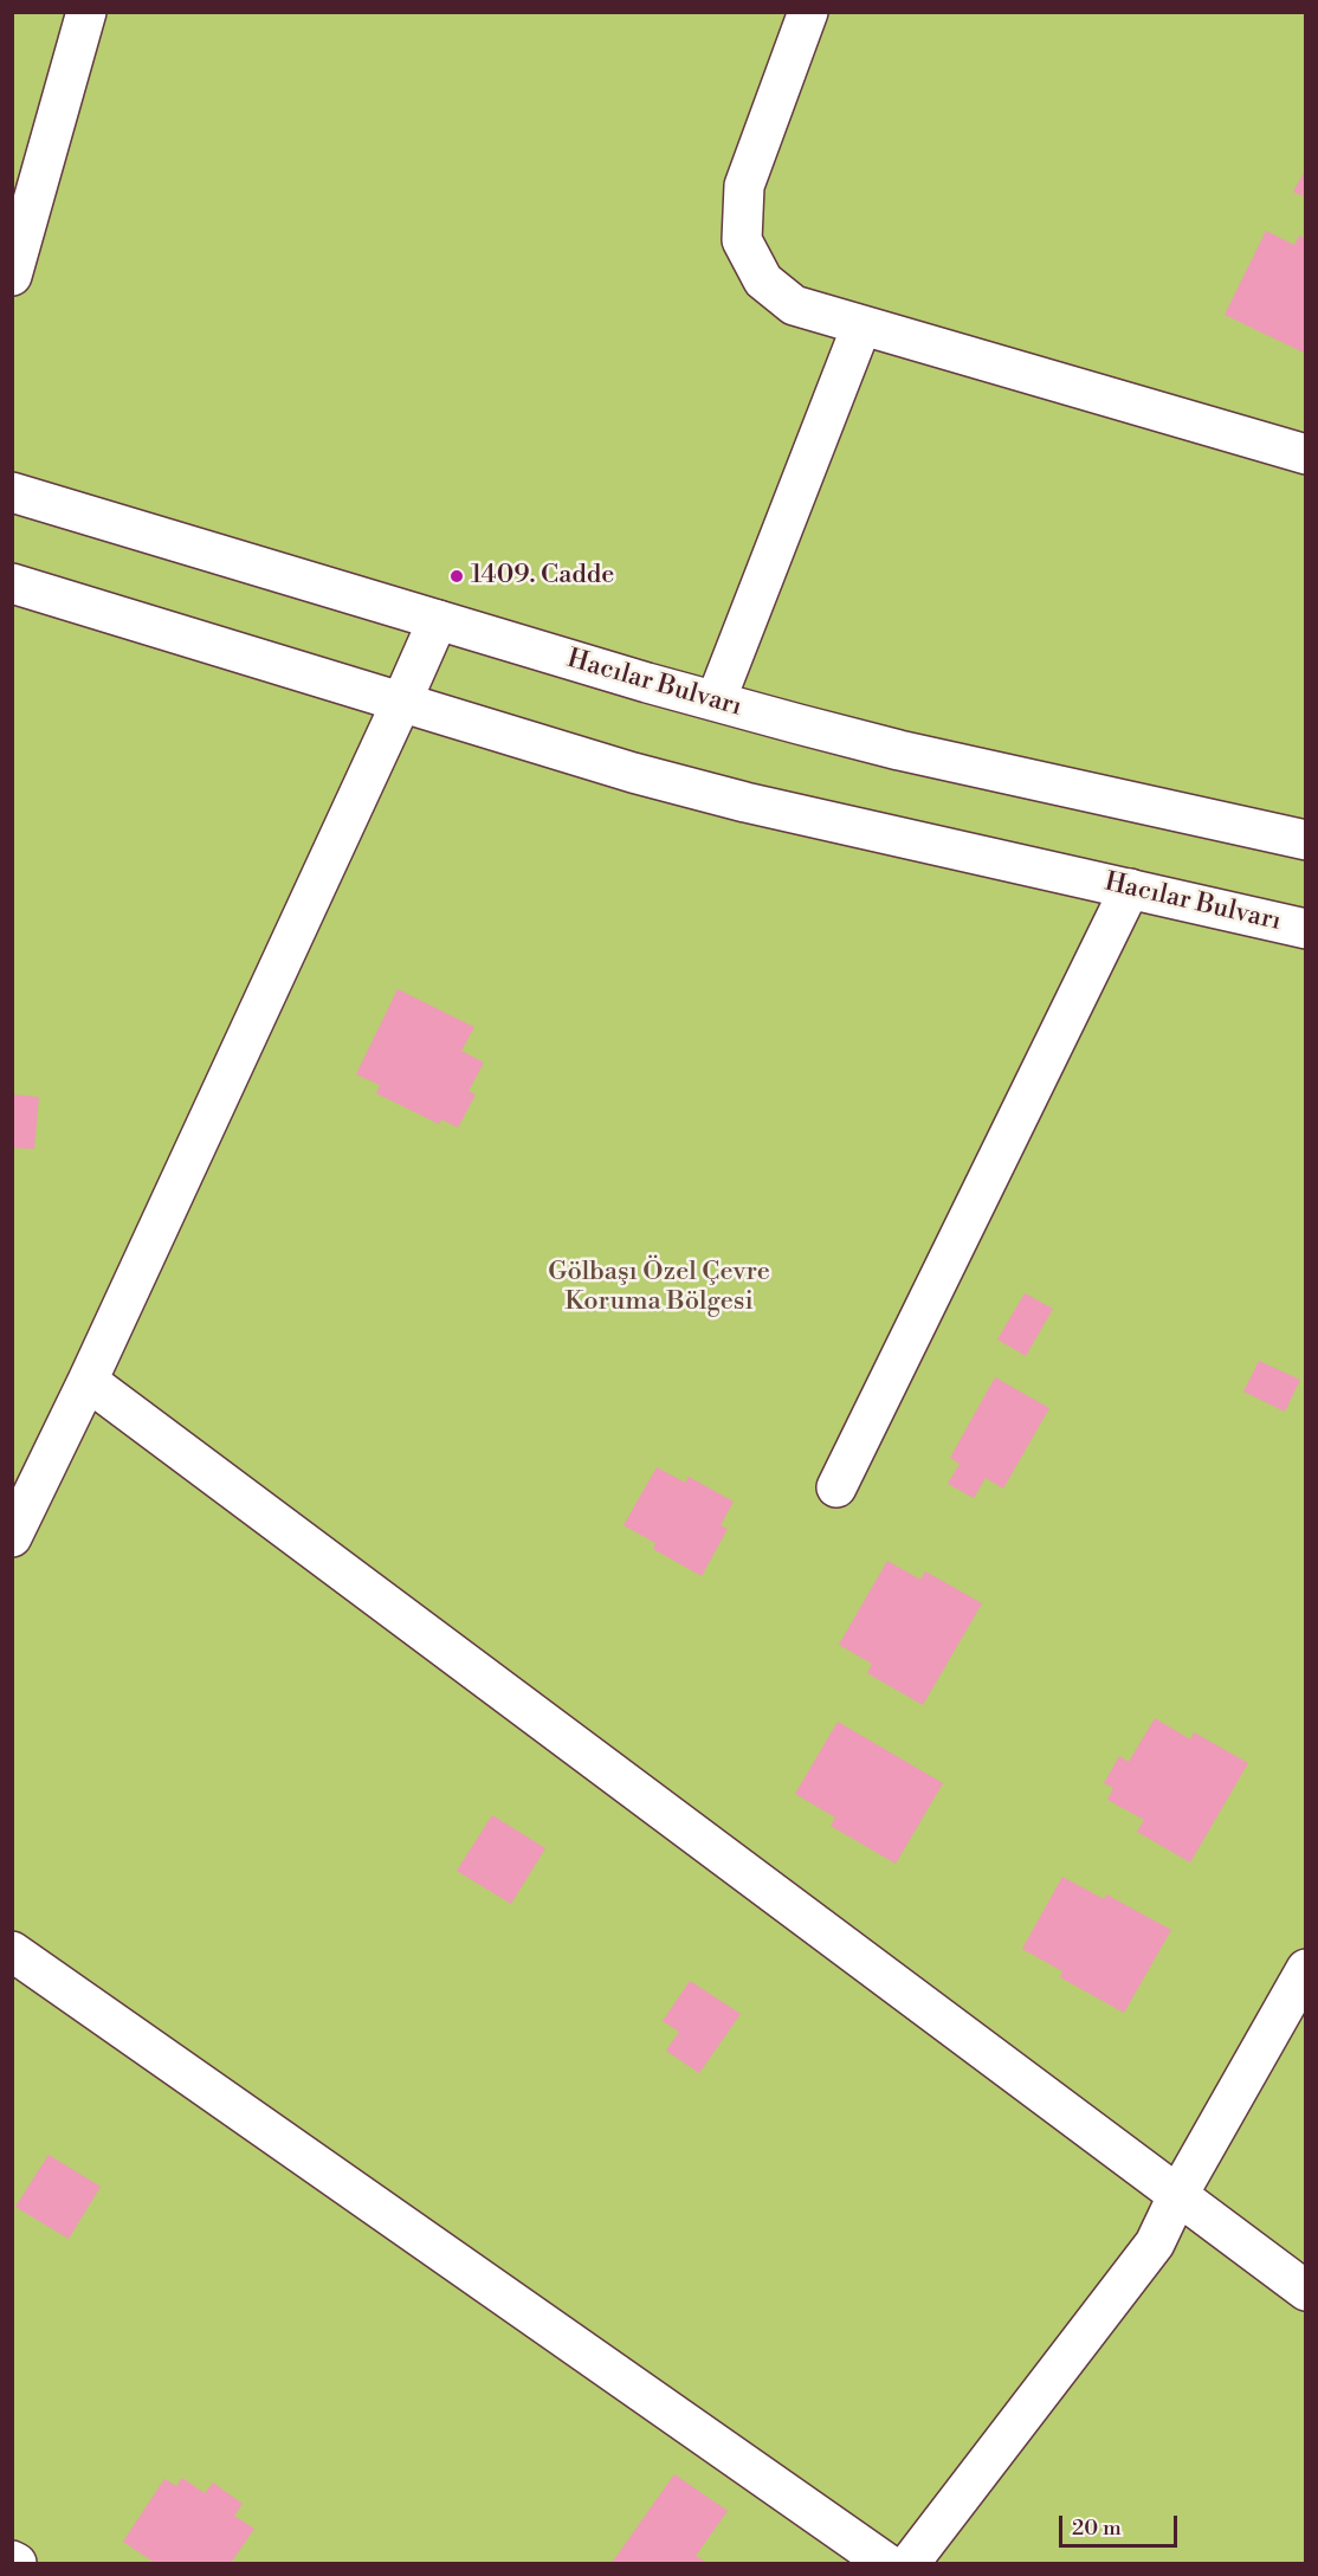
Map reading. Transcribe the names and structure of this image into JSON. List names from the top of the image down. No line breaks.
{"streets":{"street":["Hacılar Bulvarı"]},"parks":["Gölbaşı Özel Çevre Koruma Bölgesi"],"places":["1409. Cadde"],"scale_bar":"20 m"}
